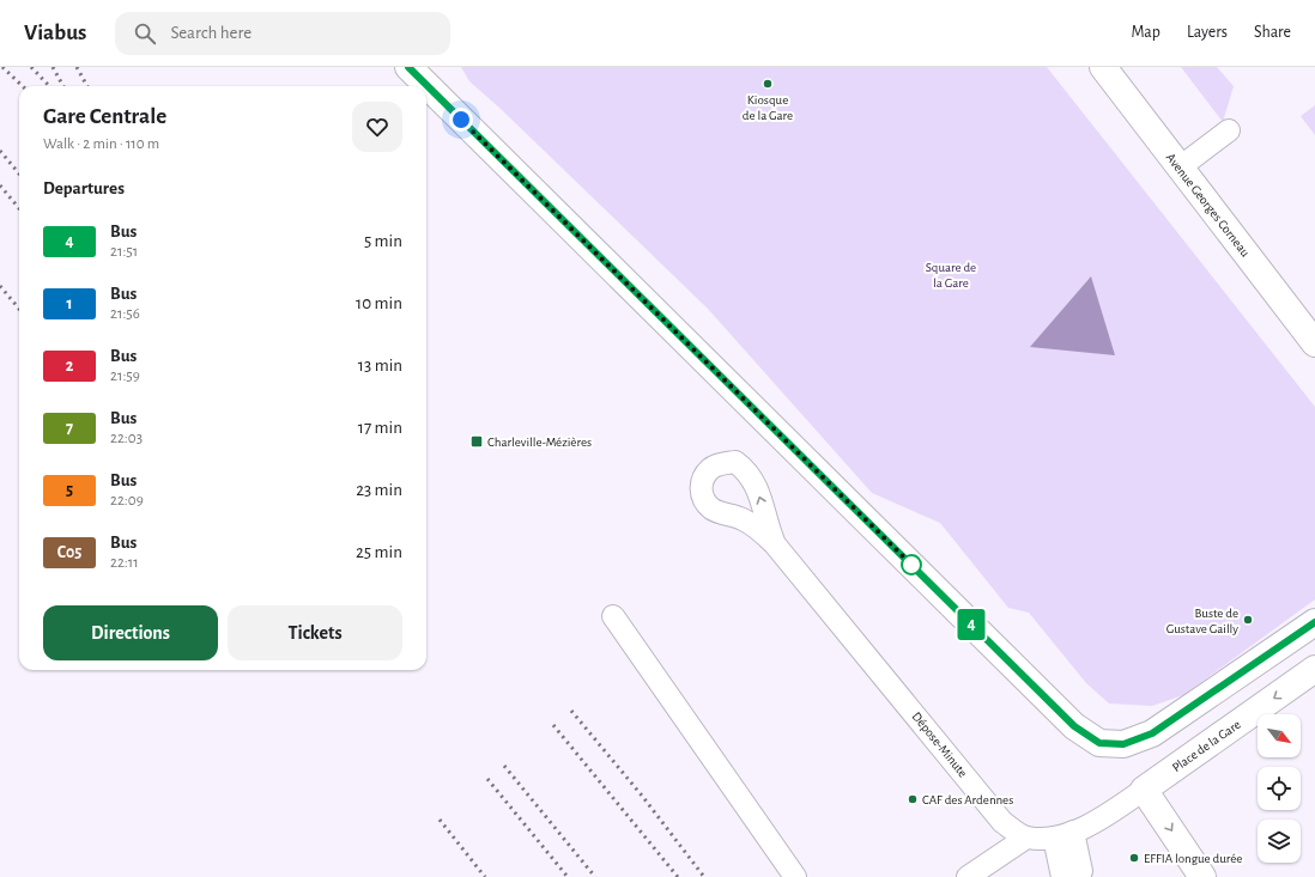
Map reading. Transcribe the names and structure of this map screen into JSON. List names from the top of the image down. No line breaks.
{"streets":{"street":["Avenue Georges Corneau","Place de la Gare"],"lane":["Dépose-Minute"]},"one_way":["Place de la Gare"],"parks":["Square de la Gare"],"places":{"other":["Kiosque de la Gare","Buste de Gustave Gailly","CAF des Ardennes","EFFIA longue durée"],"transit":["Charleville-Mézières"]},"lines":["bus line 4"],"north":"bottom right","page":{"header":"Viabus","search":"Search here","nav":["Map","Layers","Share"],"on_map":"4","heading":[["Gare Centrale","Walk · 2 min · 110 m"],"Departures"],"list":[{"mark":"4","name":"Bus","note":"21:51","value":"5 min"},{"mark":"1","name":"Bus","note":"21:56","value":"10 min"},{"mark":"2","name":"Bus","note":"21:59","value":"13 min"},{"mark":"7","name":"Bus","note":"22:03","value":"17 min"},{"mark":"5","name":"Bus","note":"22:09","value":"23 min"},{"mark":"C05","name":"Bus","note":"22:11","value":"25 min"}],"buttons":["Directions","Tickets"]}}
